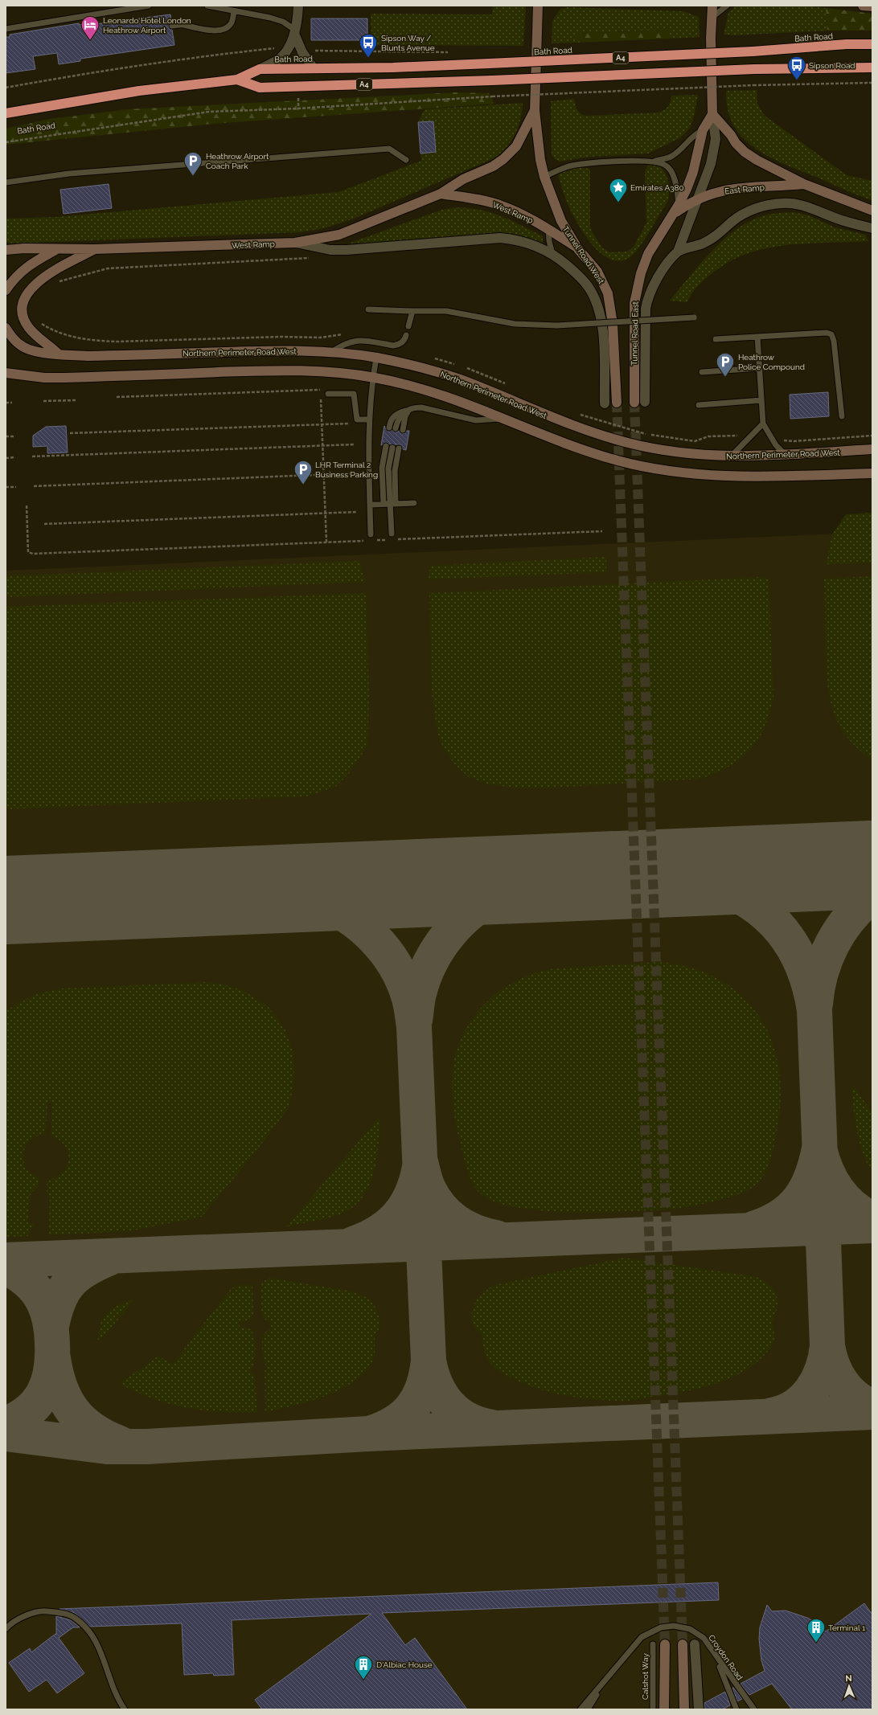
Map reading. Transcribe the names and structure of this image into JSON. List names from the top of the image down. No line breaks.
{"streets":{"highway":["Bath Road","A4"],"street":["East Ramp","West Ramp","Tunnel Road West","Tunnel Road East","Northern Perimeter Road West"],"lane":["Croydon Road","Calshot Way"]},"crossings":[["East Ramp","Tunnel Road East"],["West Ramp","Tunnel Road West"]],"places":{"hotel":["Leonardo Hotel London Heathrow Airport"],"bus stop":["Sipson Way / Blunts Avenue","Sipson Road"],"parking":["Heathrow Airport Coach Park","Heathrow Police Compound","LHR Terminal 2 Business Parking"],"place":["Emirates A380"],"building":["Terminal 1","D'Albiac House"]},"north":"top"}
